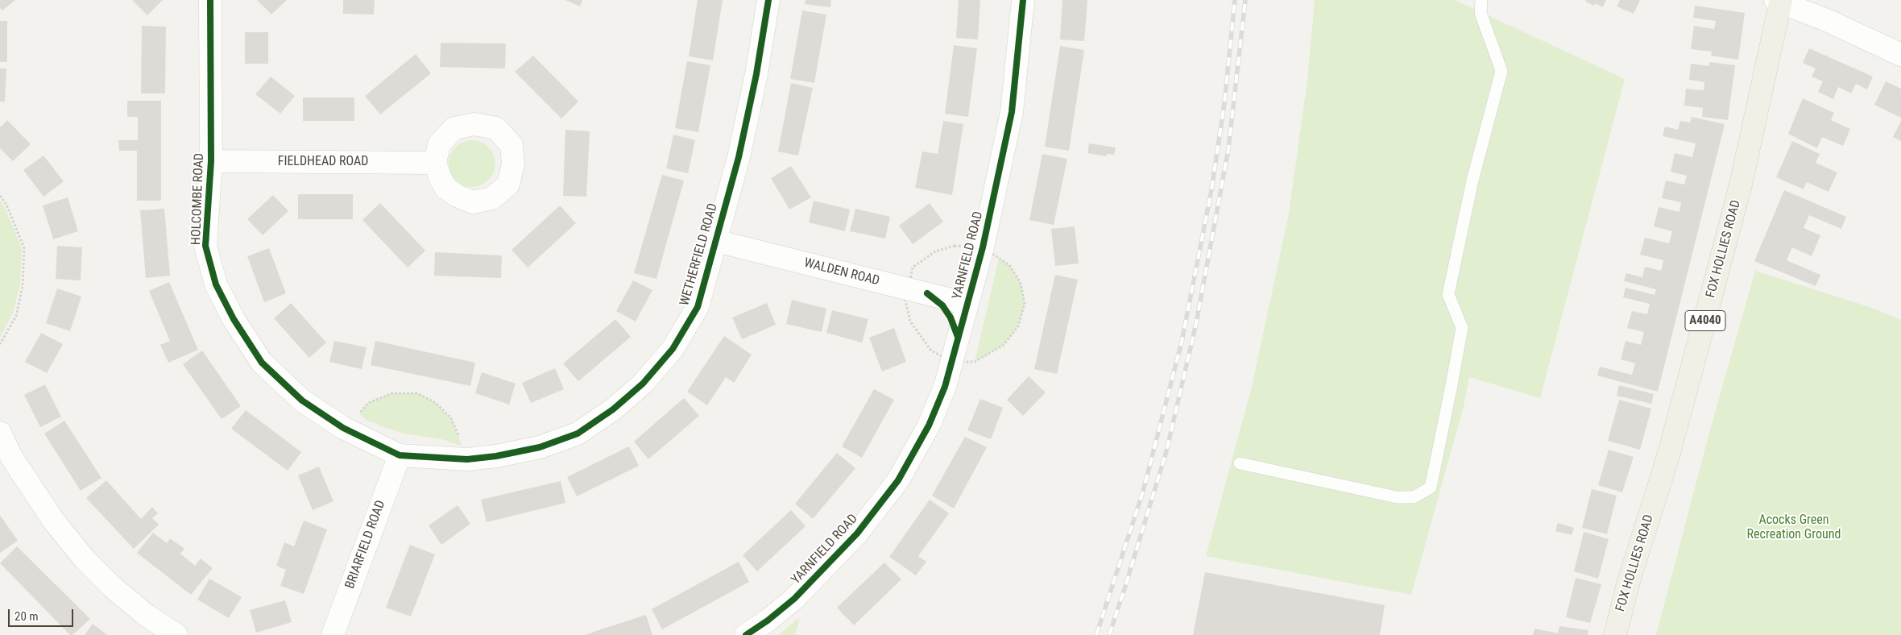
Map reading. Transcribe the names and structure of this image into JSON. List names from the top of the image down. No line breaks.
{"streets":{"main road":["FOX HOLLIES ROAD","A4040"],"street":["FIELDHEAD ROAD","HOLCOMBE ROAD","WETHERFIELD ROAD","YARNFIELD ROAD","WALDEN ROAD","BRIARFIELD ROAD"]},"crossings":[["FIELDHEAD ROAD","HOLCOMBE ROAD"],["HOLCOMBE ROAD","WETHERFIELD ROAD"],["HOLCOMBE ROAD","BRIARFIELD ROAD"],["WETHERFIELD ROAD","WALDEN ROAD"],["WETHERFIELD ROAD","BRIARFIELD ROAD"],["YARNFIELD ROAD","WALDEN ROAD"]],"parks":["Acocks Green Recreation Ground"],"scale_bar":"20 m"}
